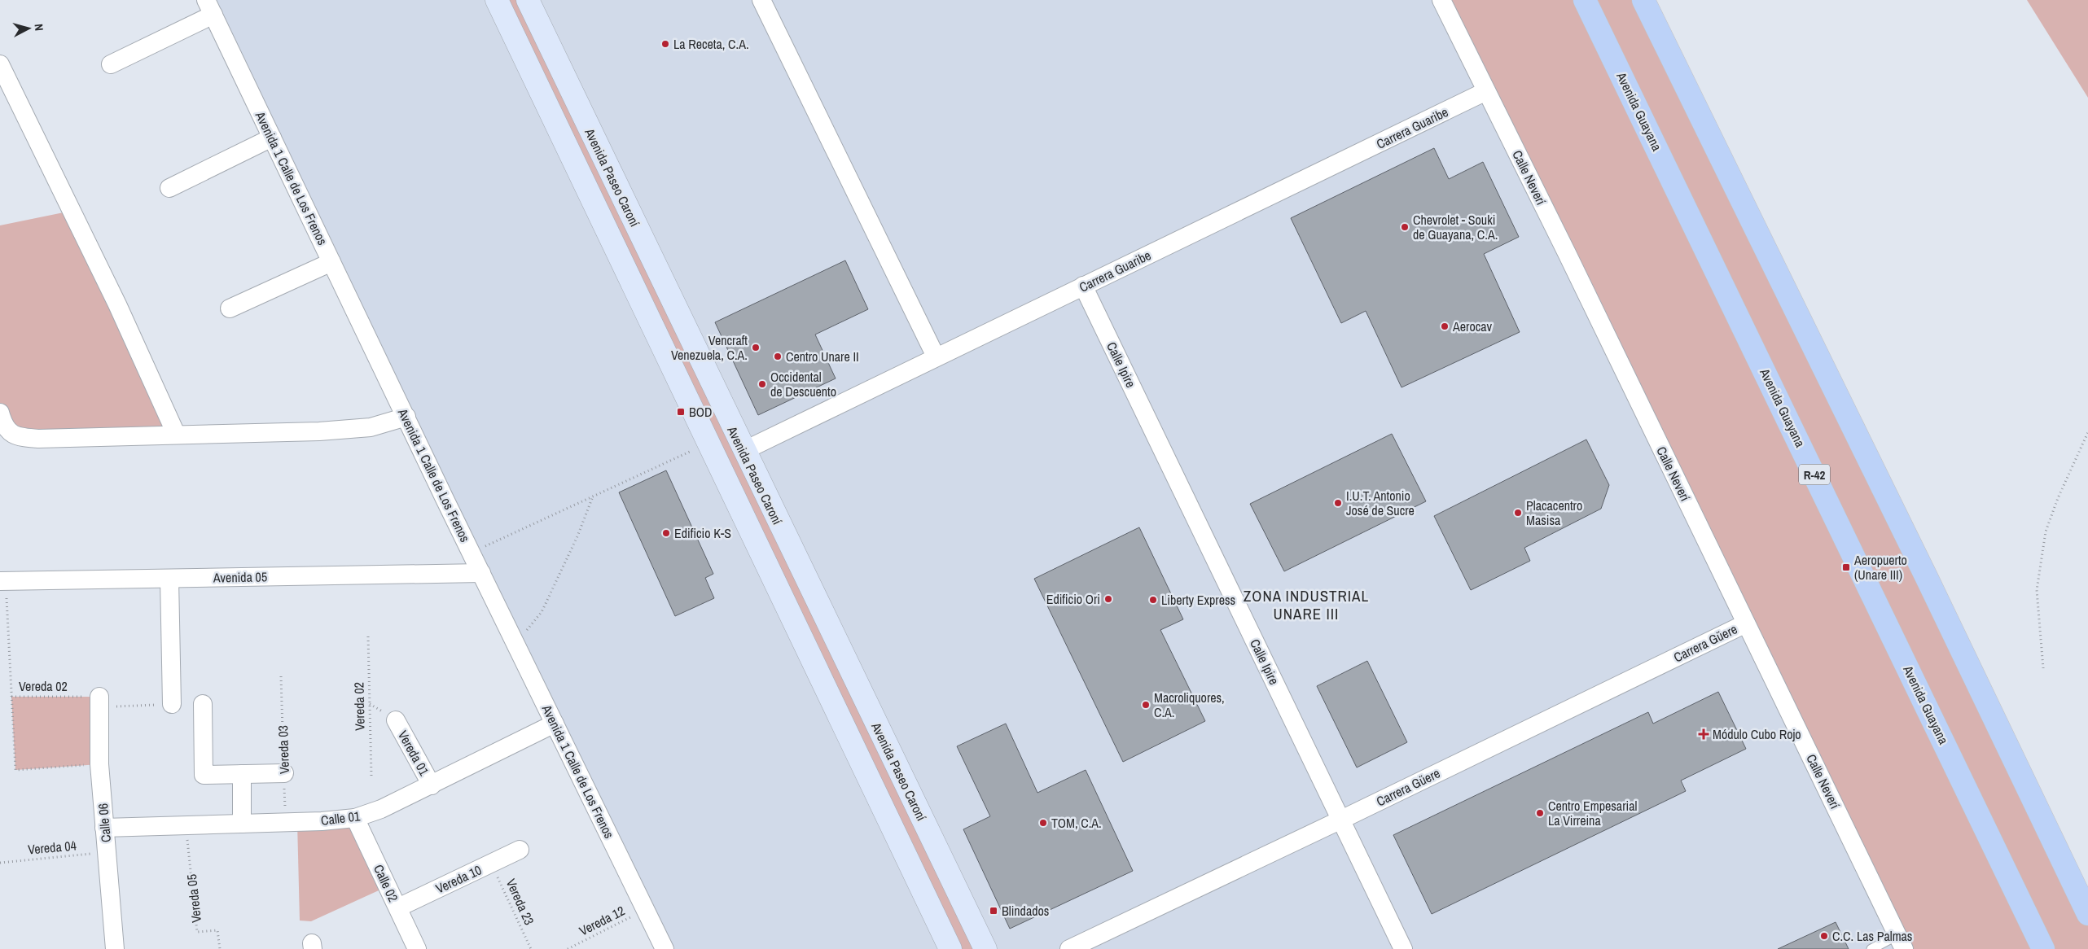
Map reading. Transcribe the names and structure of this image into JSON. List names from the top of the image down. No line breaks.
{"streets":{"main road":["Avenida Guayana","R-42"],"street":["Carrera Guaribe","Avenida Paseo Caroní","Calle Neverí","Avenida 1 Calle de Los Frenos","Calle Ipire","Avenida 05","Carrera Güere","Vereda 01","Calle 01","Calle 06","Vereda 10","Calle 02"],"path":["Vereda 02","Vereda 03","Vereda 04","Vereda 05","Vereda 23","Vereda 12"]},"crossings":[["Carrera Guaribe","Avenida Paseo Caroní"],["Carrera Guaribe","Calle Neverí"],["Carrera Guaribe","Calle Ipire"],["Calle Neverí","Carrera Güere"],["Avenida 1 Calle de Los Frenos","Avenida 05"],["Avenida 1 Calle de Los Frenos","Calle 01"],["Avenida 1 Calle de Los Frenos","Vereda 12"],["Calle Ipire","Carrera Güere"],["Vereda 02","Calle 06"],["Vereda 03","Calle 01"],["Vereda 01","Calle 01"],["Calle 01","Calle 06"],["Calle 01","Calle 02"],["Calle 01","Vereda 05"],["Calle 06","Vereda 04"],["Vereda 10","Calle 02"],["Vereda 10","Vereda 23"]],"districts":["ZONA INDUSTRIAL UNARE III"],"places":{"other":["La Receta, C.A.","Chevrolet - Souki de Guayana, C.A.","Aerocav","Vencraft Venezuela, C.A.","Centro Unare II","Occidental de Descuento","I.U.T. Antonio José de Sucre","Placacentro Masisa","Edificio K-S","Edificio Ori","Liberty Express","Macroliquores, C.A.","Centro Empesarial La Virreina","TOM, C.A.","C.C. Las Palmas"],"transit":["BOD","Aeropuerto (Unare III)","Blindados"],"health":["Módulo Cubo Rojo"]},"north":"right"}
